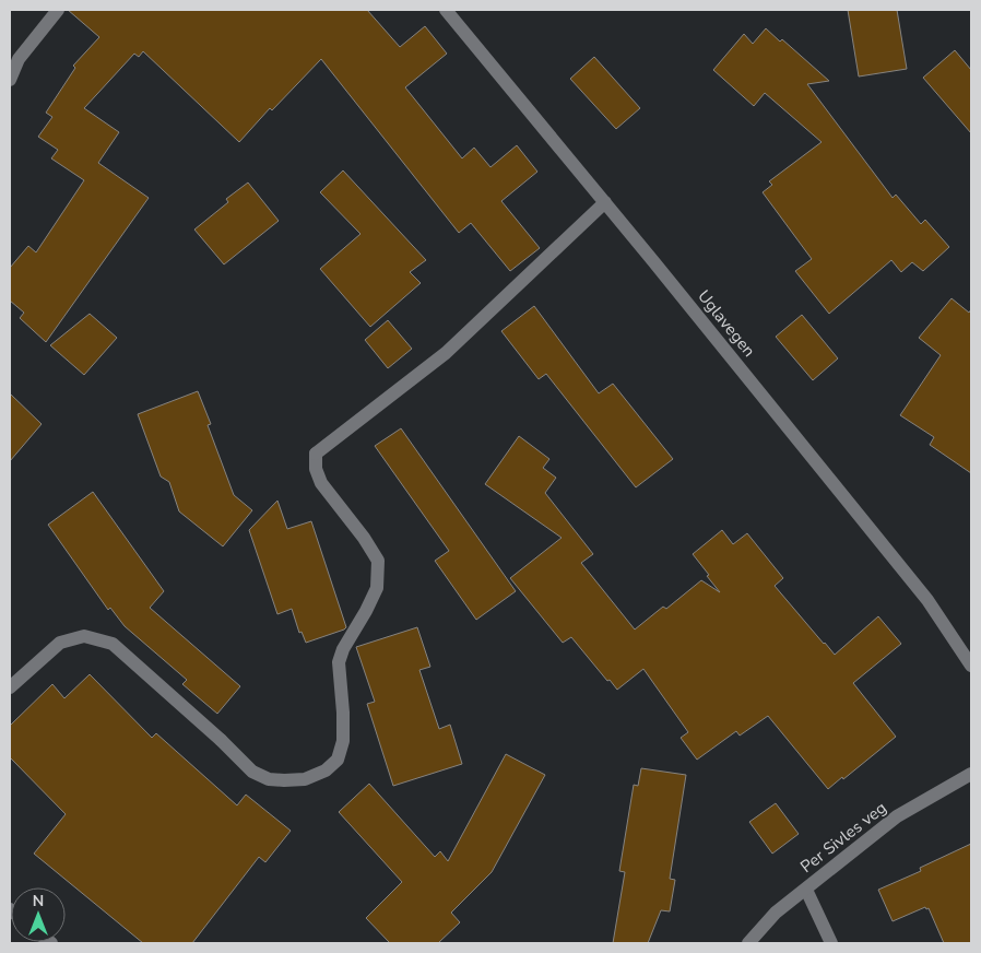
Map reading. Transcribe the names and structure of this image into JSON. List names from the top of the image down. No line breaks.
{"streets":{"street":["Uglavegen","Per Sivles veg"]},"north":"top"}
